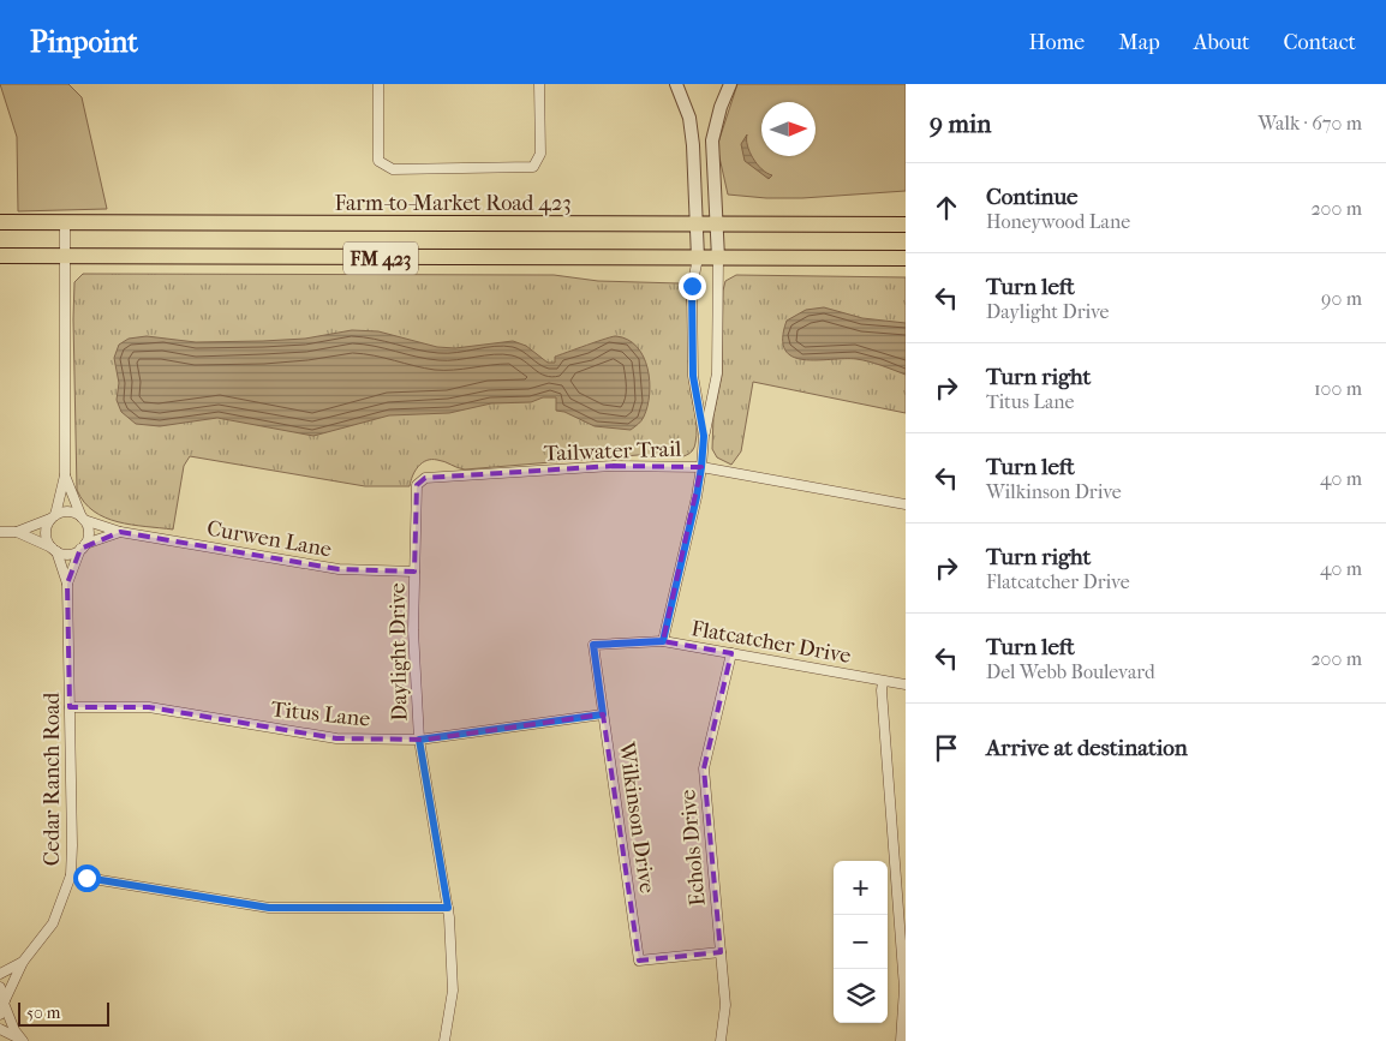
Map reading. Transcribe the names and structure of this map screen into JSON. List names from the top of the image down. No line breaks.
{"streets":{"main road":["Farm-to-Market Road 423","FM 423"],"street":["Tailwater Trail","Curwen Lane","Flatcatcher Drive","Daylight Drive","Titus Lane","Cedar Ranch Road","Wilkinson Drive","Echols Drive"]},"crossings":[["Tailwater Trail","Daylight Drive"],["Curwen Lane","Daylight Drive"],["Curwen Lane","Cedar Ranch Road"],["Flatcatcher Drive","Wilkinson Drive"],["Flatcatcher Drive","Echols Drive"],["Daylight Drive","Titus Lane"],["Titus Lane","Cedar Ranch Road"],["Titus Lane","Wilkinson Drive"],["Wilkinson Drive","Echols Drive"]],"scale_bar":"50 m","north":"right","page":{"header":"Pinpoint","nav":["Home","Map","About","Contact"],"heading":["9 min","Walk · 670 m"],"list":[["Continue","Honeywood Lane","200 m"],["Turn left","Daylight Drive","90 m"],["Turn right","Titus Lane","100 m"],["Turn left","Wilkinson Drive","40 m"],["Turn right","Flatcatcher Drive","40 m"],["Turn left","Del Webb Boulevard","200 m"],"Arrive at destination"],"map_buttons":["+","−"],"scale":"50 m"}}
